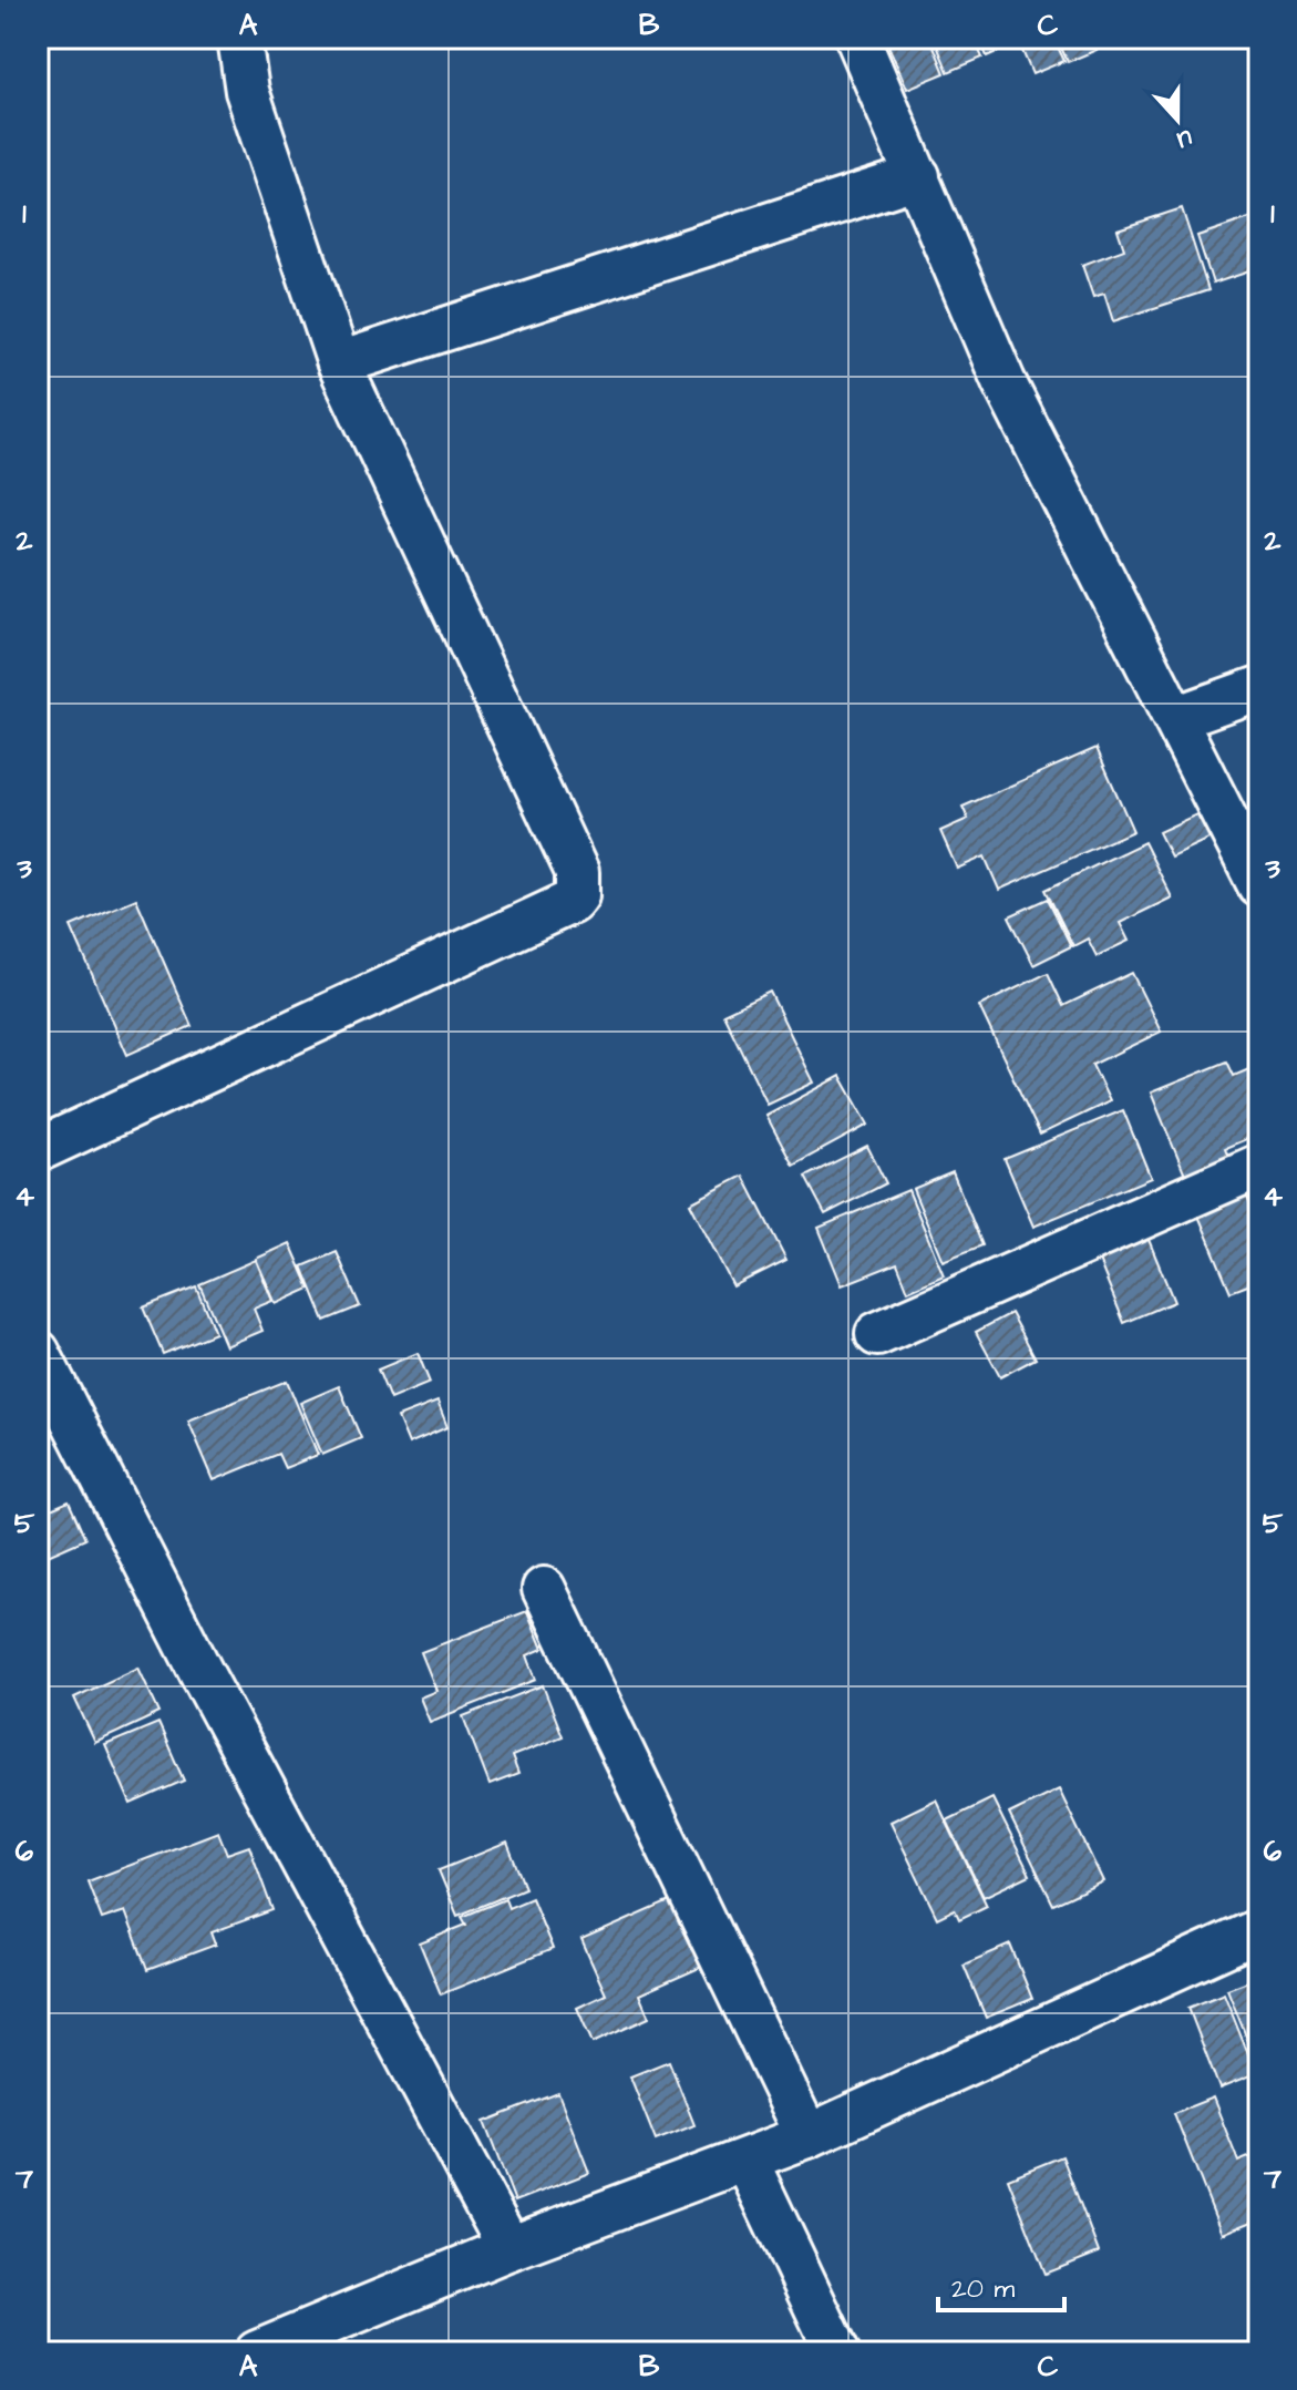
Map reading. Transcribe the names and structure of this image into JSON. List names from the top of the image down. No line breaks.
{"scale_bar":"20 m","north":"bottom","grid":{"columns":["A","B","C"],"rows":["1","2","3","4","5","6","7"]}}
